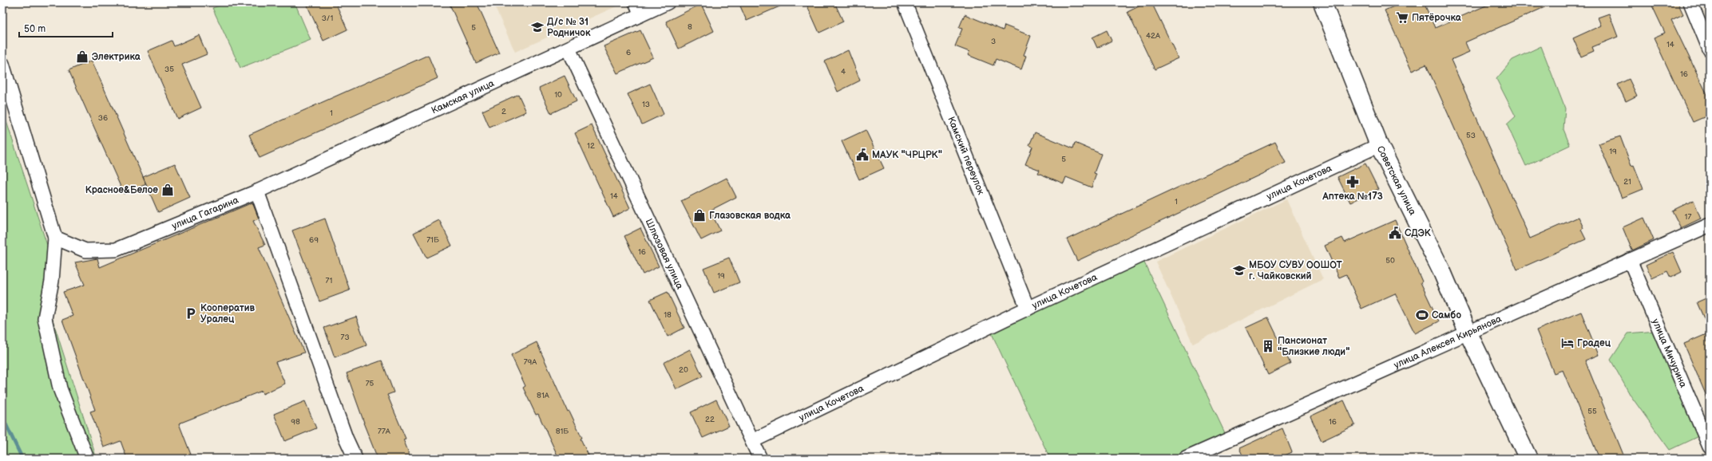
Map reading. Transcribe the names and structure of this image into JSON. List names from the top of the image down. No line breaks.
{"streets":{"main road":["Советская улица"],"street":["Камская улица","Камский переулок","улица Кочетова","улица Гагарина","Шлюзовая улица","улица Алексея Кирьянова","улица Мичурина"]},"crossings":[["Камская улица","улица Гагарина"],["Камская улица","Шлюзовая улица"],["Камский переулок","улица Кочетова"],["Советская улица","улица Кочетова"],["Советская улица","улица Алексея Кирьянова"],["улица Кочетова","Шлюзовая улица"],["улица Алексея Кирьянова","улица Мичурина"]],"places":{"supermarket":["Пятёрочка"],"school or university":["Д/с № 31 Родничок","МБОУ СУВУ ООШОТ г. Чайковский"],"shop":["Электрика","Красное&Белое","Глазовская водка"],"public building":["МАУК \"ЧРЦРК\"","СДЭК"],"pharmacy":["Аптека №173"],"parking":["Кооператив Уралец"],"sports":["Самбо"],"hotel":["Градец"],"building":["Пансионат \"Близкие люди\""]},"house_numbers":["3/1","8","5","42А","3","14","6","35","4","16","10","13","2","1","36","53","12","19","5","21","14","1","17","69","71Б","16","50","19","71","18","73","79А","20","75","81А","55","22","98","16","77А","81Б"],"scale_bar":"50 m"}
